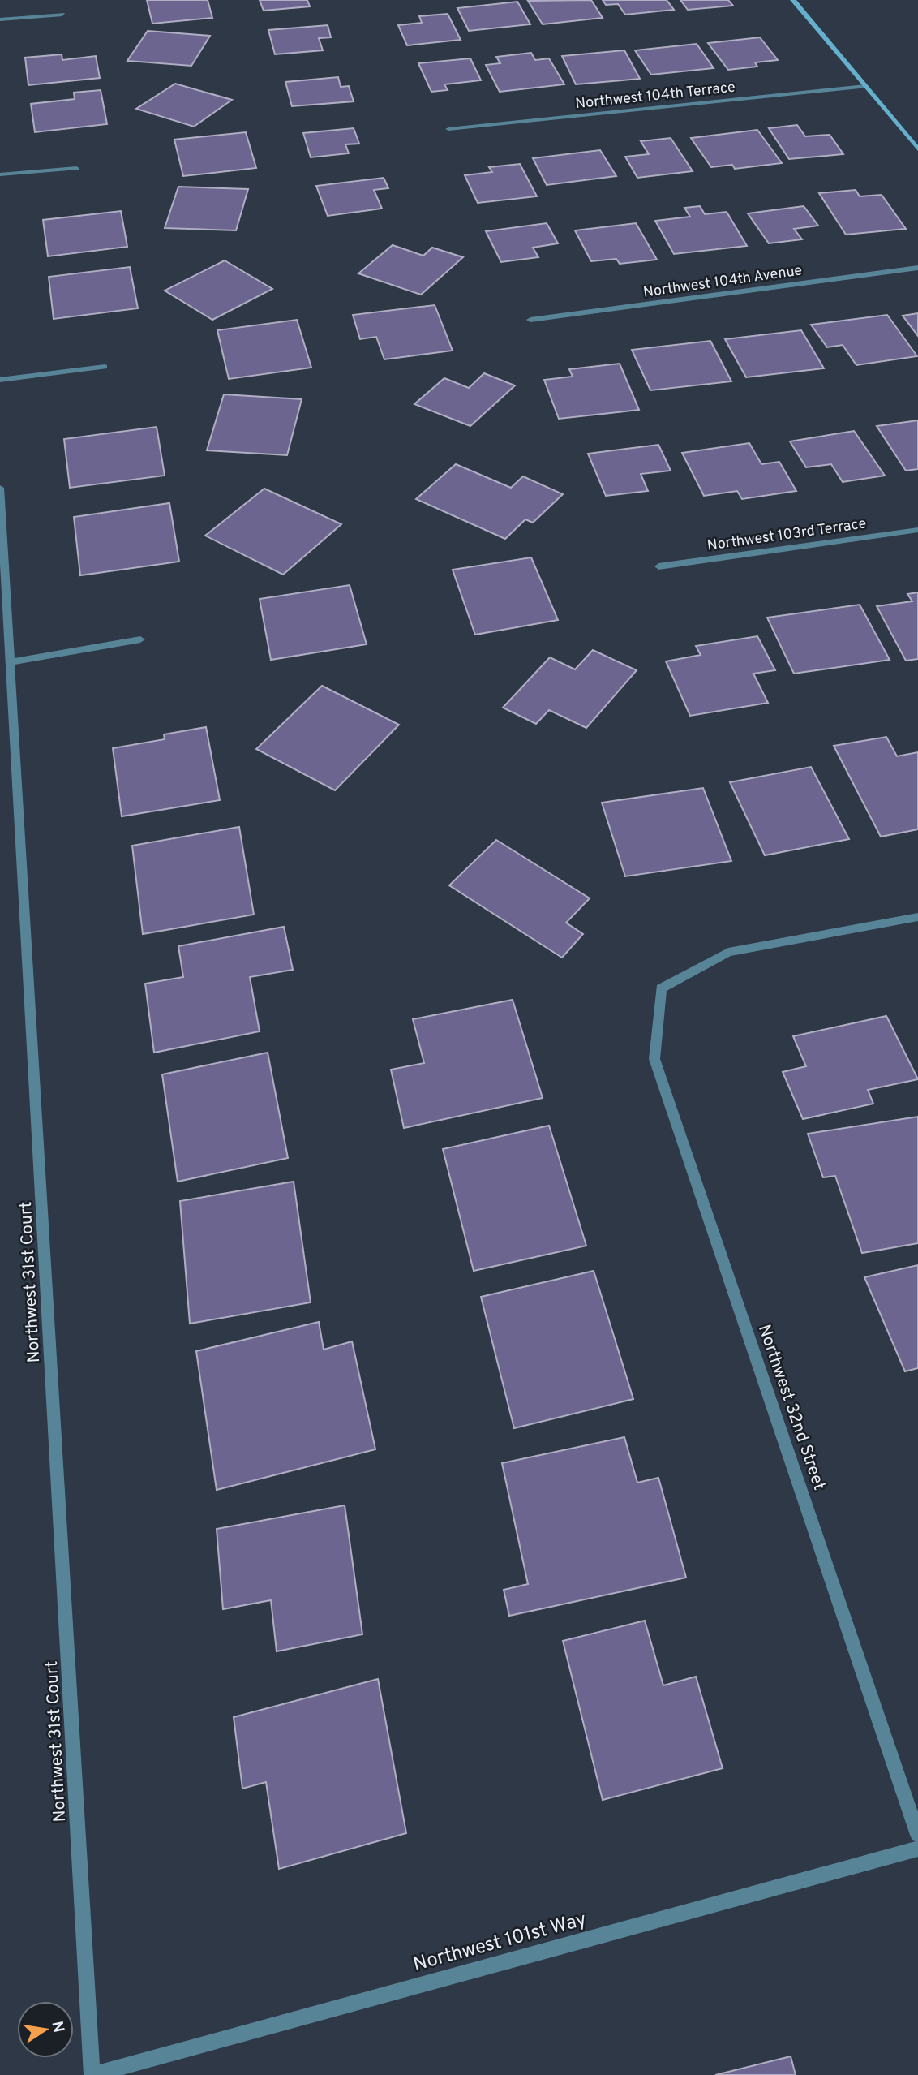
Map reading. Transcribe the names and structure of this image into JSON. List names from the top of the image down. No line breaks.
{"streets":{"street":["Northwest 104th Terrace","Northwest 104th Avenue","Northwest 103rd Terrace","Northwest 31st Court","Northwest 32nd Street","Northwest 101st Way"]},"crossings":[["Northwest 31st Court","Northwest 101st Way"]],"north":"right"}
